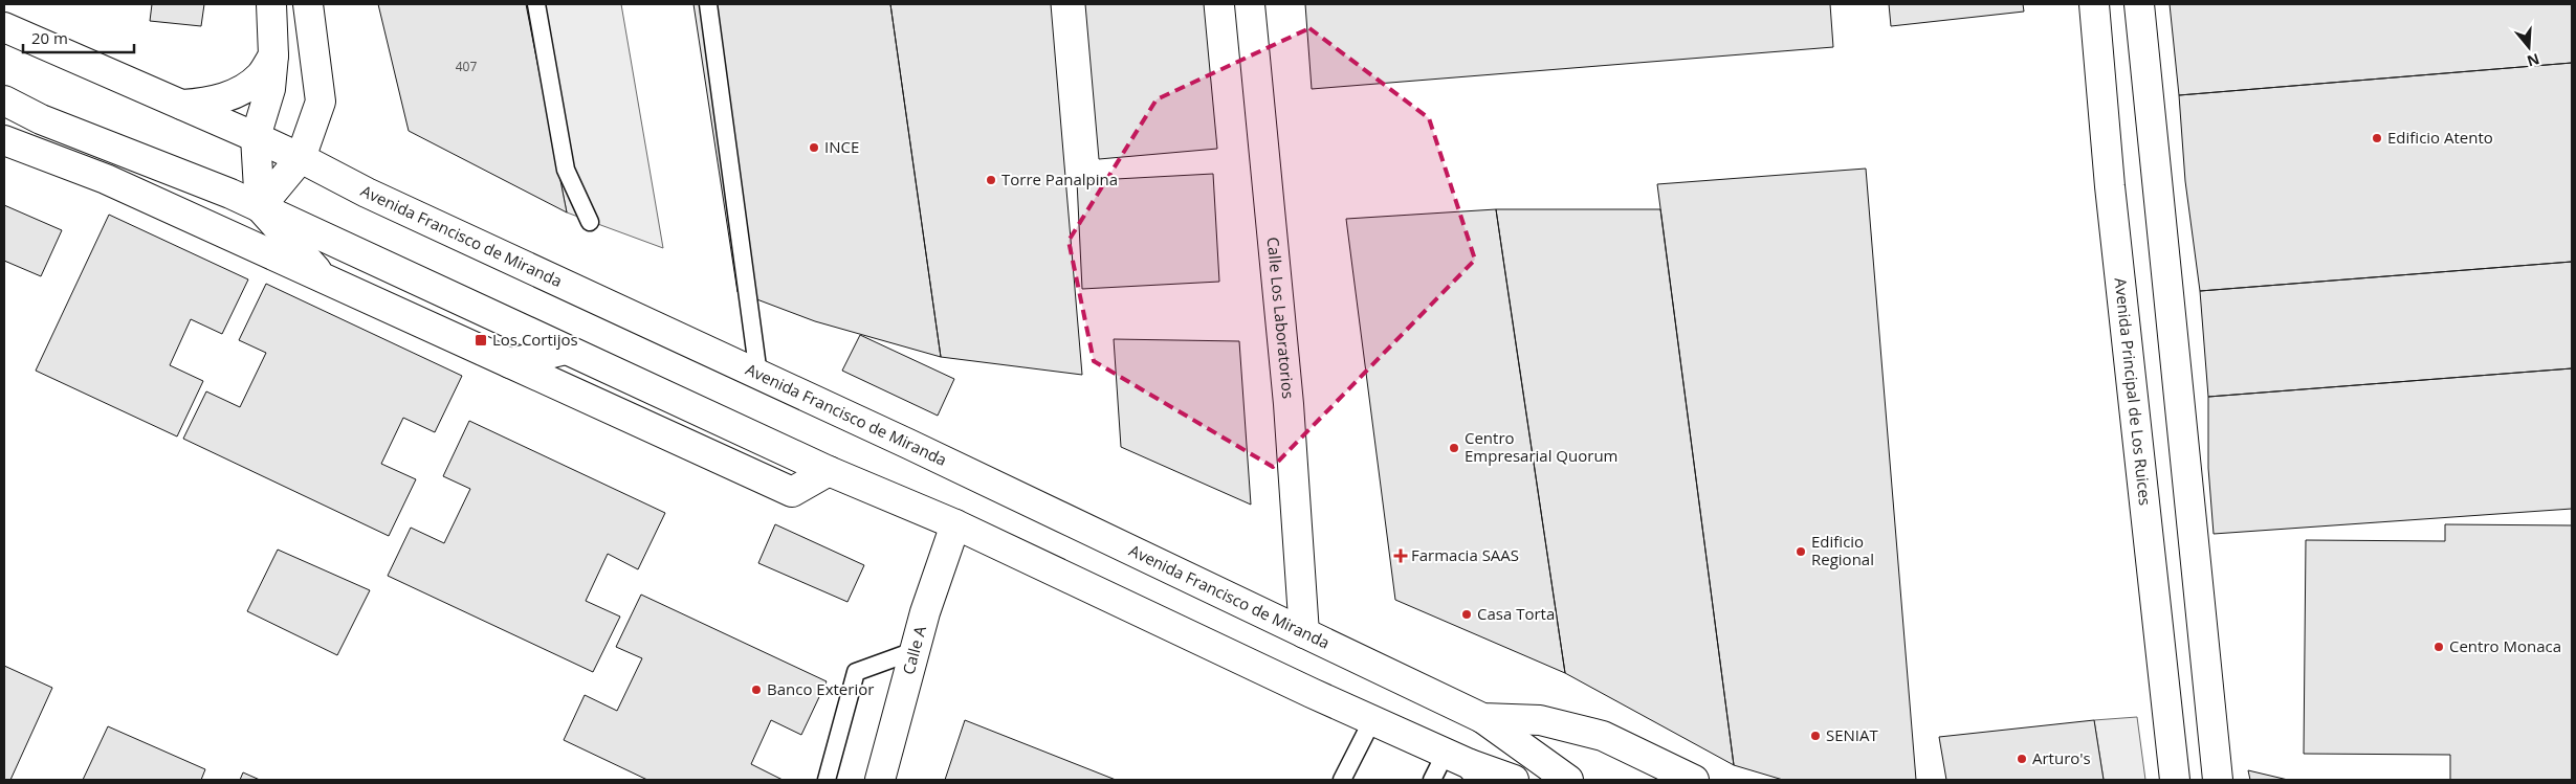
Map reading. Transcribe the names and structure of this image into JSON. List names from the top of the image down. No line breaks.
{"streets":{"main road":["Avenida Francisco de Miranda","Calle Los Laboratorios","Avenida Principal de Los Ruices","Calle A"]},"crossings":[["Avenida Francisco de Miranda","Calle Los Laboratorios"]],"places":{"other":["Edificio Atento","INCE","Torre Panalpina","Centro Empresarial Quorum","Edificio Regional","Casa Torta","Centro Monaca","Banco Exterior","SENIAT","Arturo's"],"transit":["Los Cortijos"],"health":["Farmacia SAAS"]},"house_numbers":["407"],"scale_bar":"20 m","north":"bottom"}
